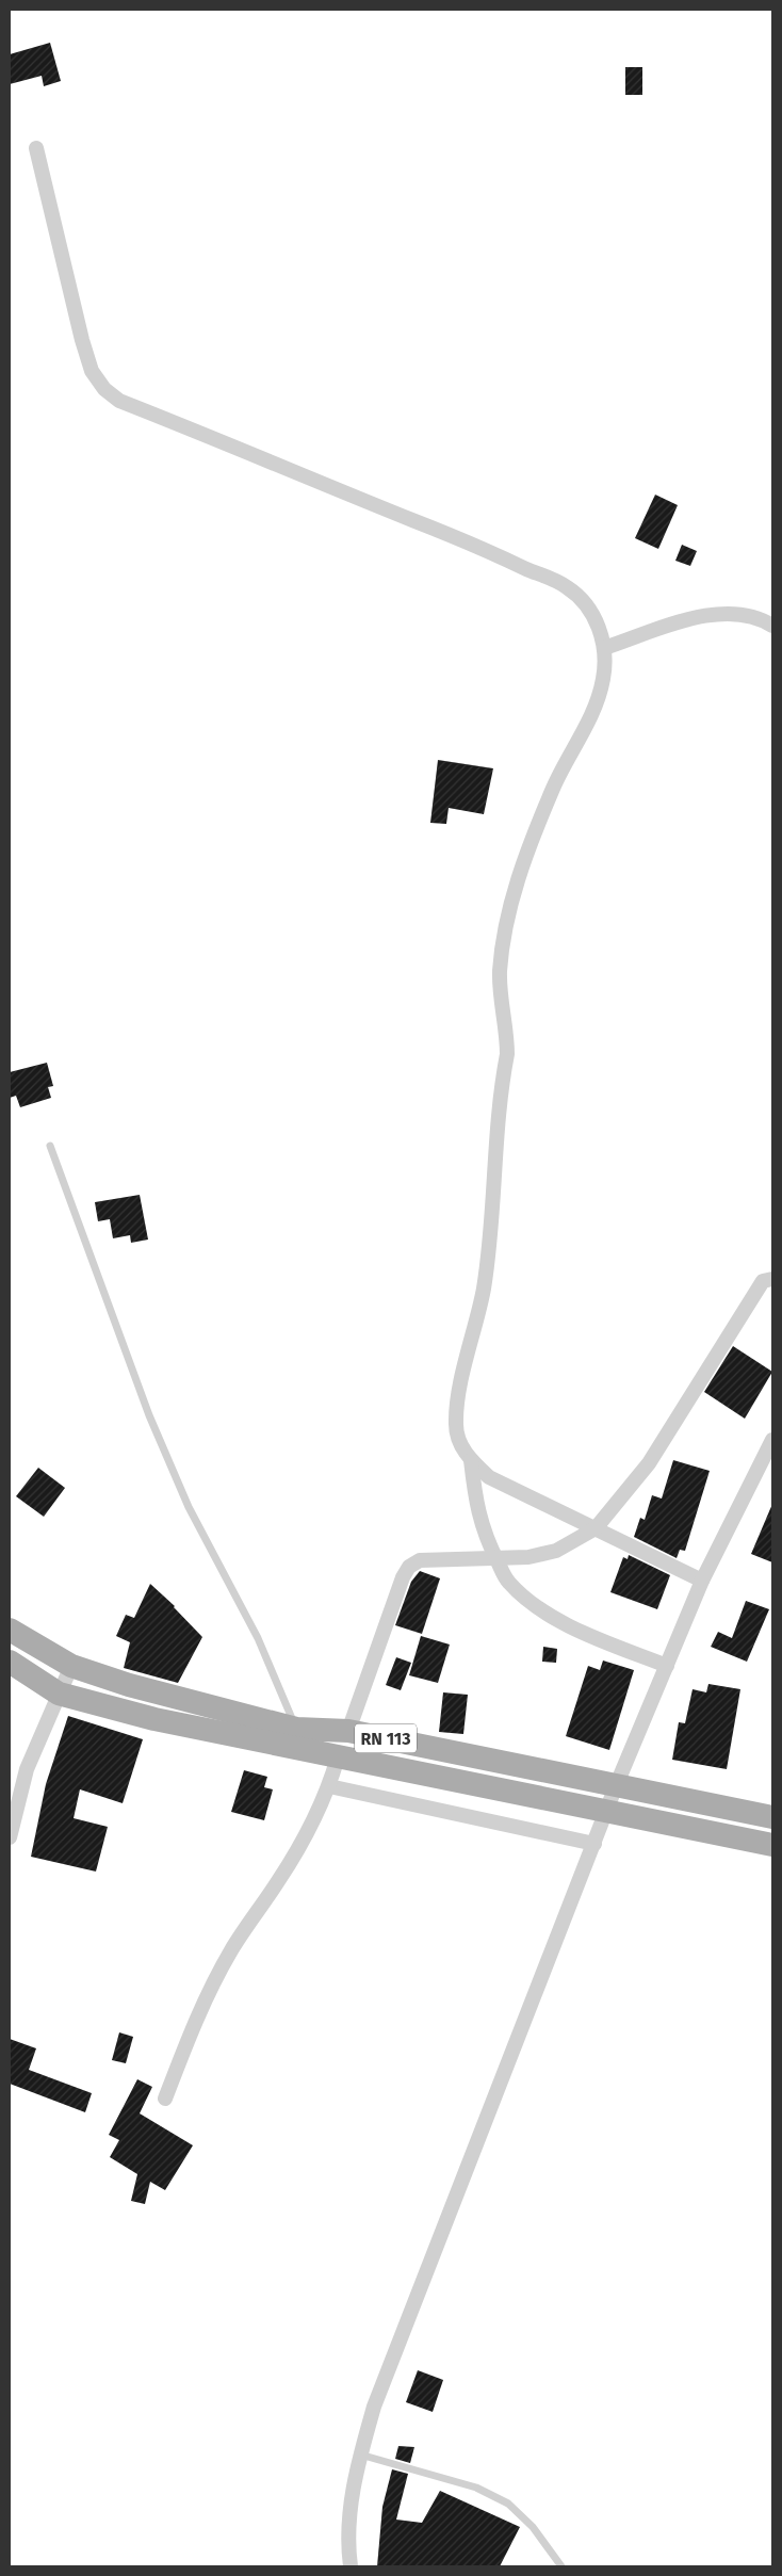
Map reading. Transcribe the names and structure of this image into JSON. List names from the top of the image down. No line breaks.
{"streets":{"main road":["RN 113"]}}
